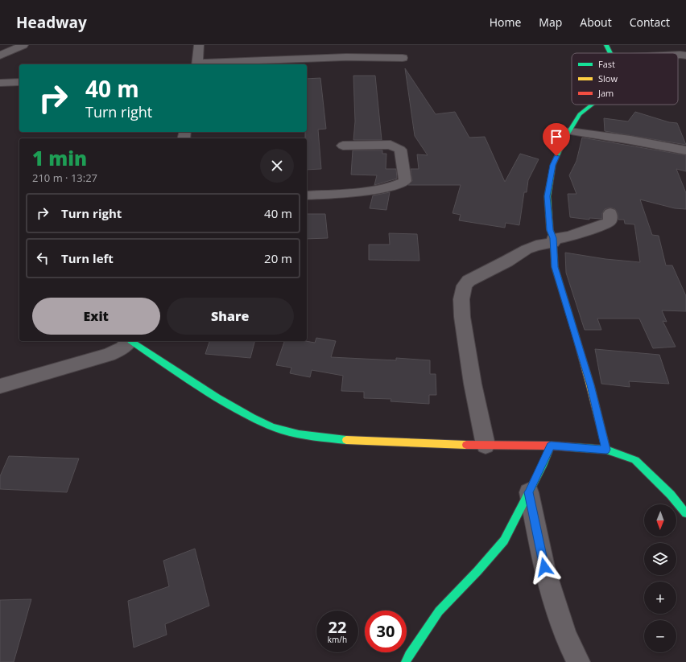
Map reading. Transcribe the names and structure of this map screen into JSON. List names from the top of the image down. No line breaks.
{"legend":["Fast","Slow","Jam"],"north":"bottom","page":{"header":"Headway","nav":["Home","Map","About","Contact"],"turn":["40 m","Turn right"],"heading":["1 min","210 m · 13:27"],"list":[{"name":"Turn right","value":"40 m"},{"name":"Turn left","value":"20 m"}],"buttons":["Exit","Share"],"map_buttons":["+","−"],"speed":"22 km/h","limit":"30"}}
